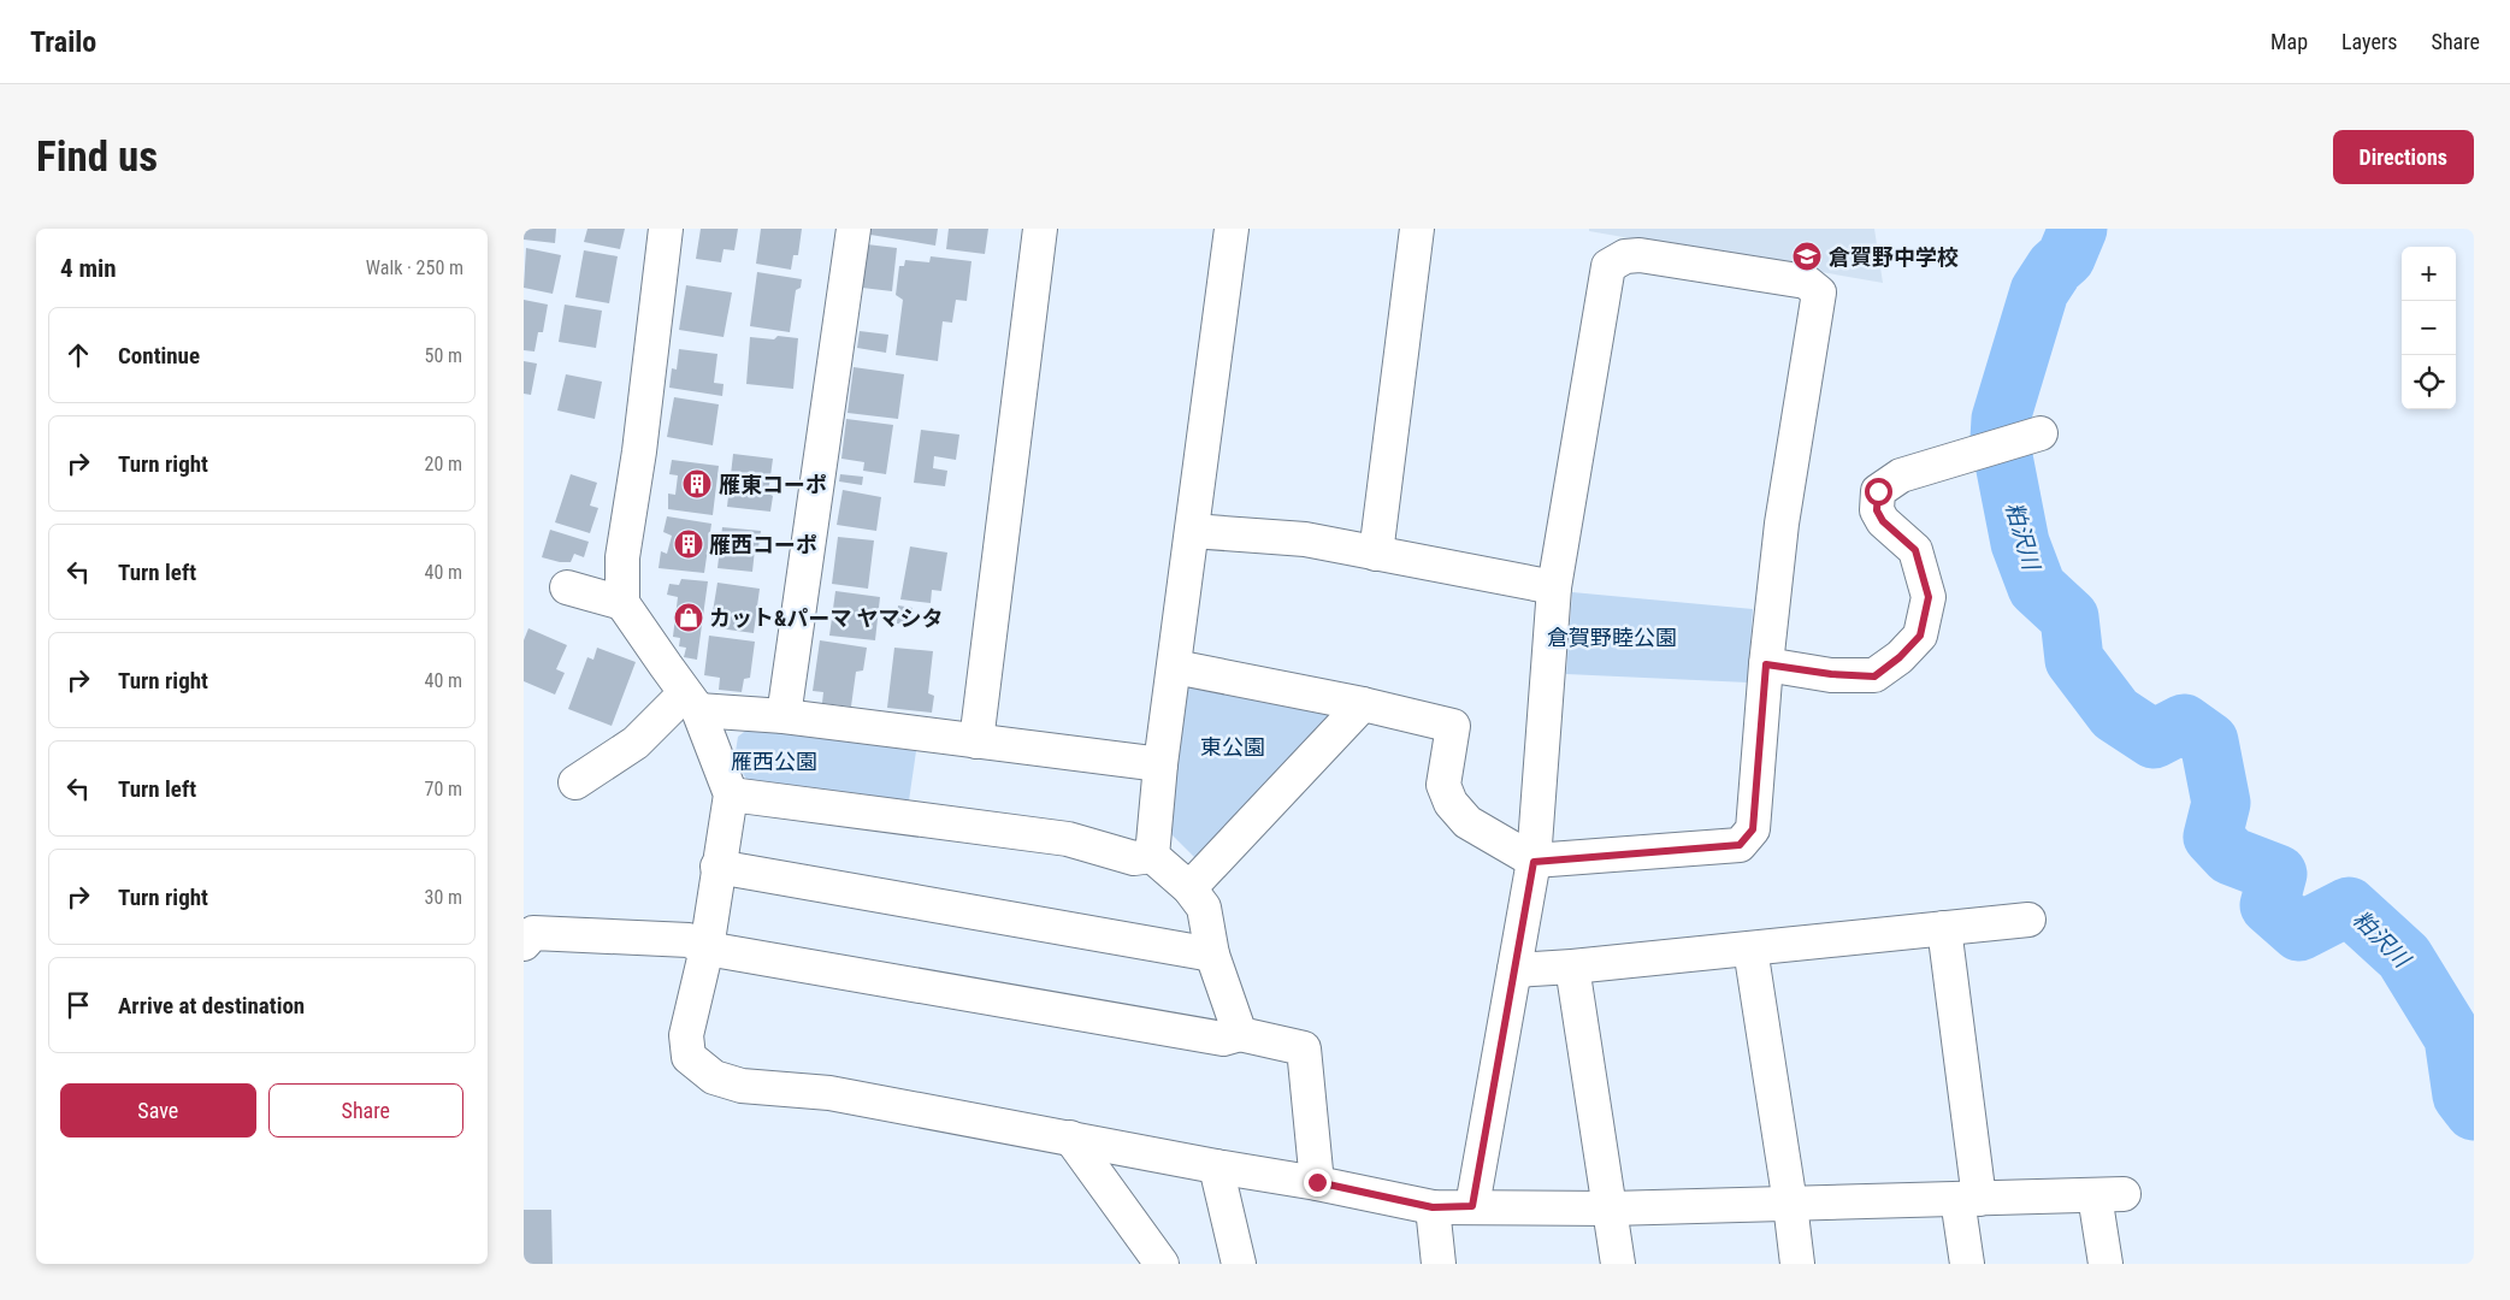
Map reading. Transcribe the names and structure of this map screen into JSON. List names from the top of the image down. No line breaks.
{"water":["粕沢川"],"parks":["倉賀野睦公園","東公園","雁西公園"],"places":{"school or university":["倉賀野中学校"],"building":["雁東コーポ","雁西コーポ"],"shop":["カット&パーマ ヤマシタ"]},"page":{"header":"Trailo","nav":["Map","Layers","Share"],"buttons":["Directions",["Save","Share"]],"title":"Find us","heading":["4 min","Walk · 250 m"],"map_buttons":["+","−"],"list":[["Continue","50 m"],["Turn right","20 m"],["Turn left","40 m"],["Turn right","40 m"],["Turn left","70 m"],["Turn right","30 m"],"Arrive at destination"]}}
